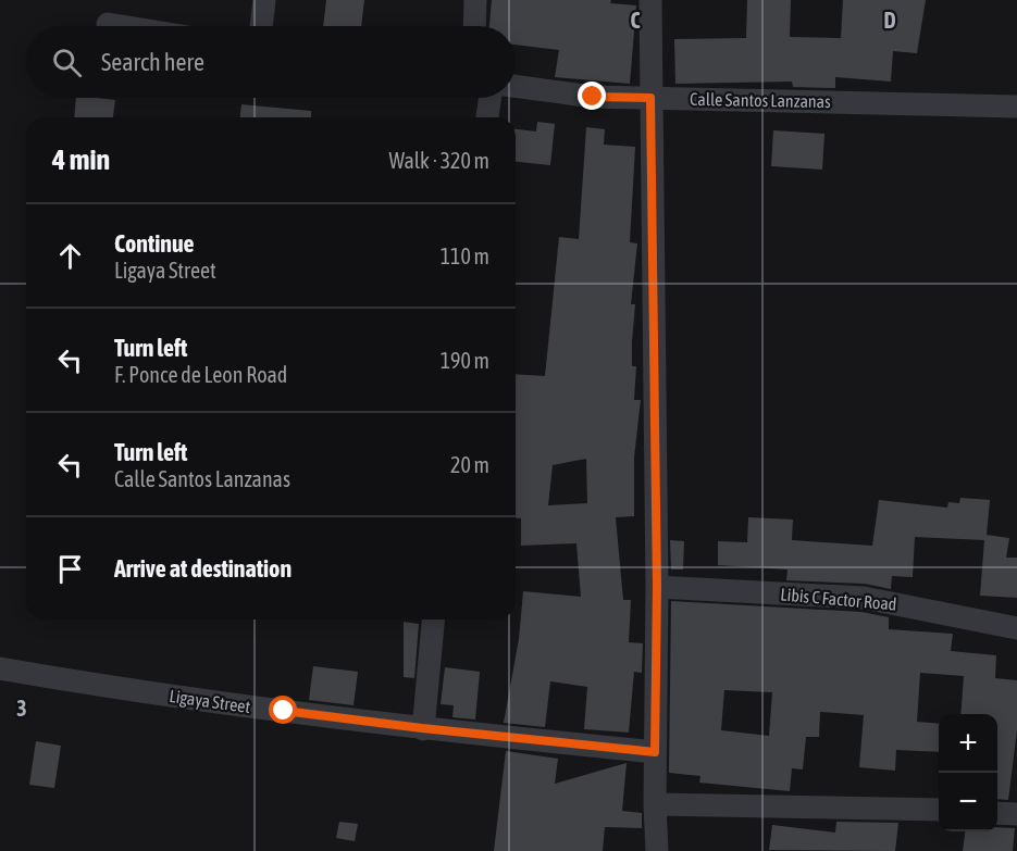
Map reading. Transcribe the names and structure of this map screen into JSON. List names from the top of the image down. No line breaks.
{"streets":{"street":["Calle Santos Lanzanas","Libis C Factor Road","Ligaya Street"]},"page":{"search":"Search here","heading":["4 min","Walk · 320 m"],"list":[["Continue","Ligaya Street","110 m"],["Turn left","F. Ponce de Leon Road","190 m"],["Turn left","Calle Santos Lanzanas","20 m"],"Arrive at destination"],"map_buttons":["+","−"]},"grid":{"columns":["C","D"],"rows":["3"]}}
